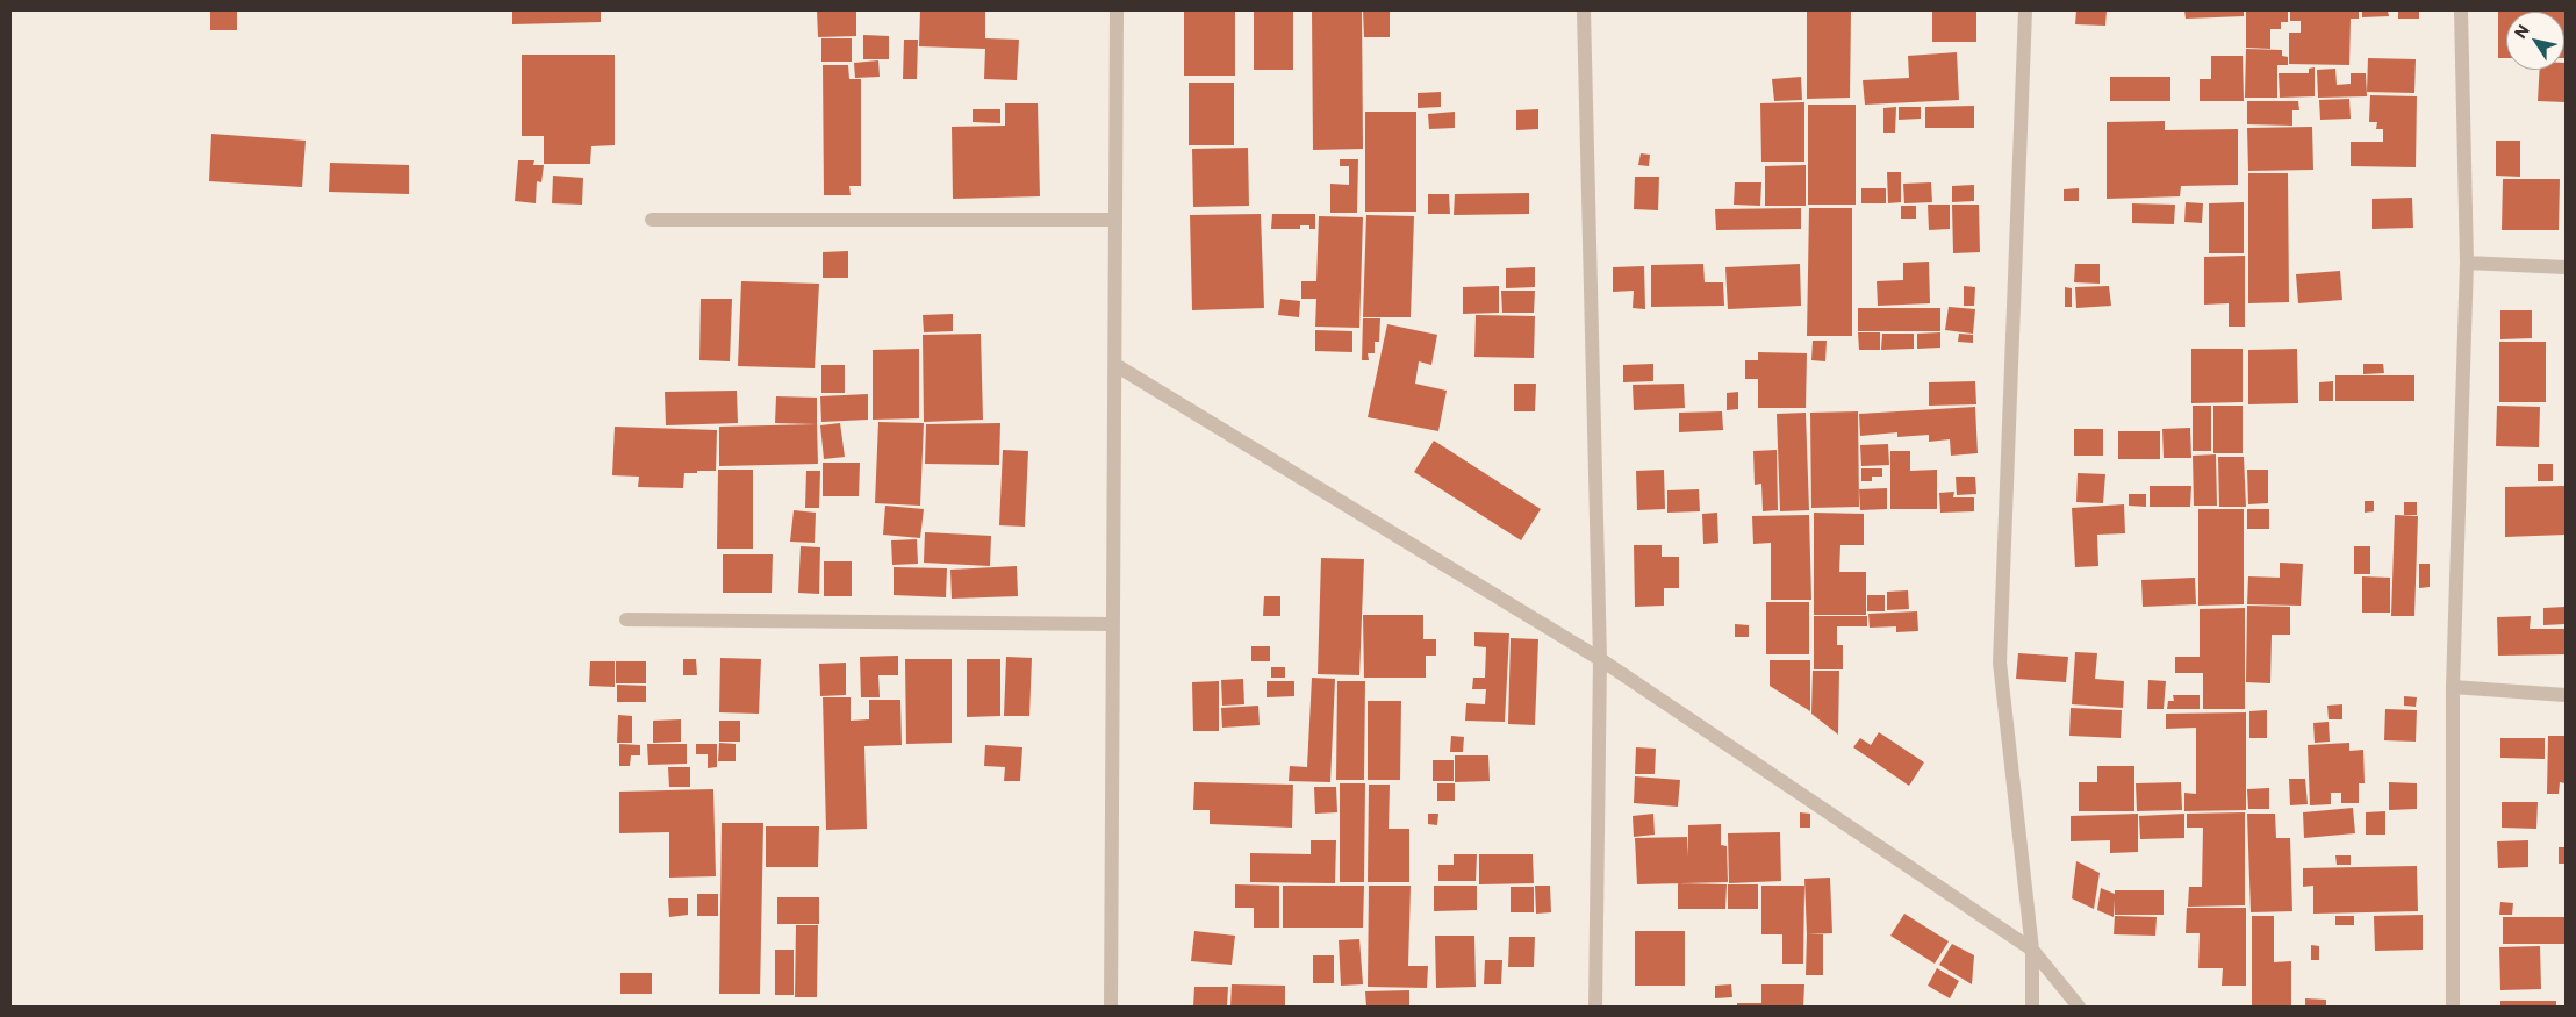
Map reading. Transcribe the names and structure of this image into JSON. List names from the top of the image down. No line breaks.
{"north":"top left"}
